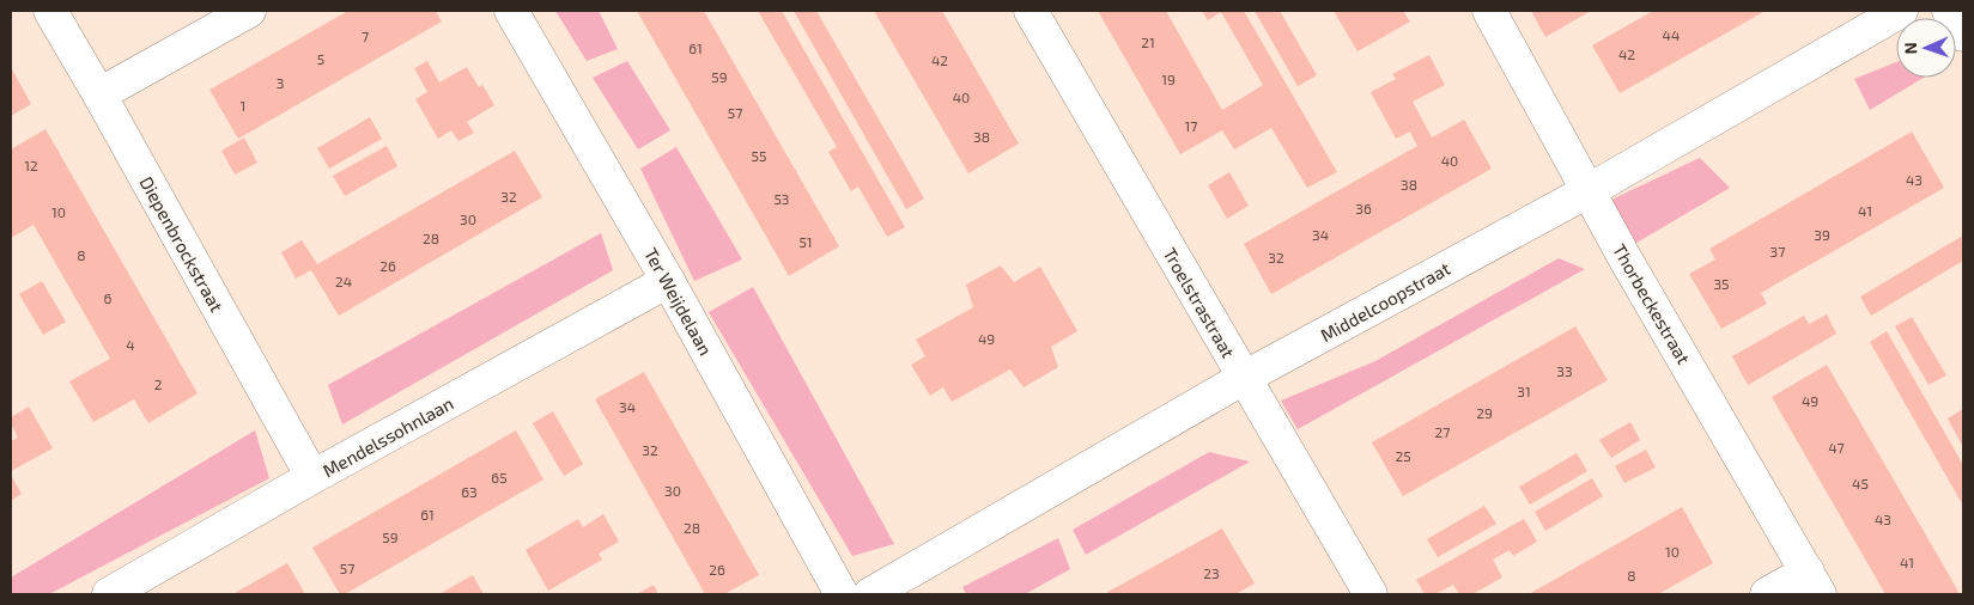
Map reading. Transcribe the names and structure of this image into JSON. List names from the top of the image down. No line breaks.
{"streets":{"street":["Diepenbrockstraat","Ter Weijdelaan","Middelcoopstraat","Troelstrastraat","Thorbeckestraat","Mendelssohnlaan"]},"crossings":[["Diepenbrockstraat","Mendelssohnlaan"],["Ter Weijdelaan","Mendelssohnlaan"],["Middelcoopstraat","Troelstrastraat"],["Middelcoopstraat","Thorbeckestraat"]],"house_numbers":["44","7","21","61","42","5","42","59","19","3","40","1","57","17","38","55","40","12","43","38","32","53","36","41","10","30","34","39","28","51","37","8","32","26","24","35","6","49","4","33","2","31","49","34","29","27","47","32","25","65","45","30","63","61","43","28","59","10","41","57","26","23","8"],"north":"left"}
